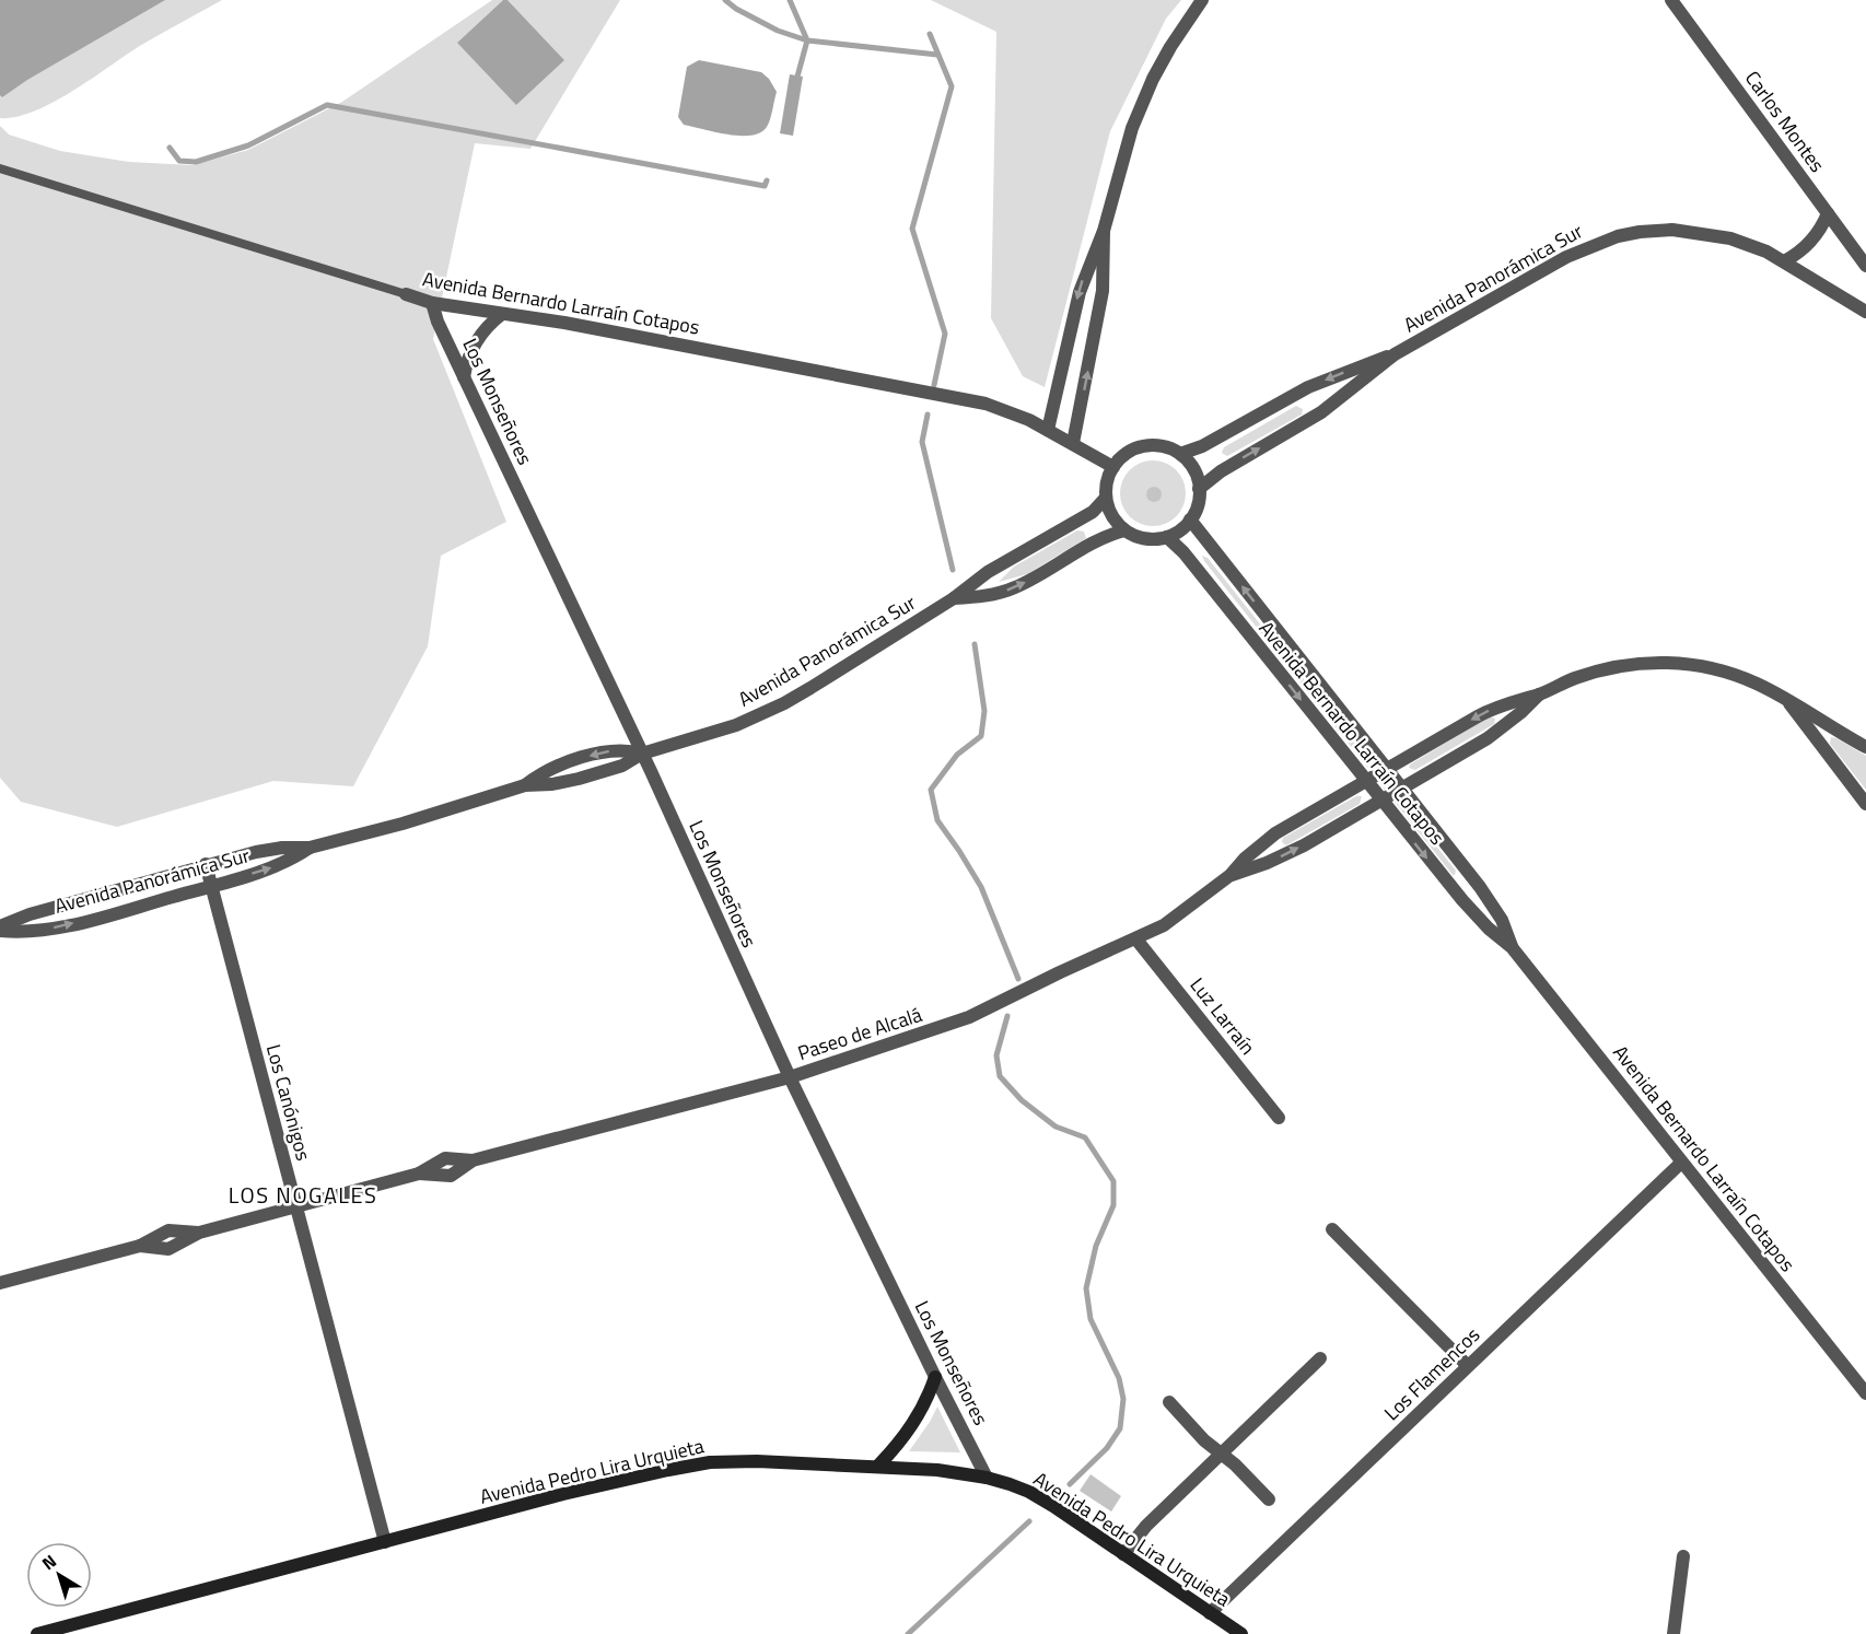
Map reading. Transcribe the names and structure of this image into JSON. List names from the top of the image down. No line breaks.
{"streets":{"main road":["Avenida Pedro Lira Urquieta"],"street":["Carlos Montes","Avenida Panorámica Sur","Avenida Bernardo Larraín Cotapos","Los Monseñores","Luz Larraín","Paseo de Alcalá","Los Canónigos","Los Flamencos"]},"crossings":[["Avenida Panorámica Sur","Avenida Bernardo Larraín Cotapos"],["Avenida Panorámica Sur","Los Monseñores"],["Avenida Panorámica Sur","Los Canónigos"],["Avenida Bernardo Larraín Cotapos","Los Monseñores"],["Avenida Bernardo Larraín Cotapos","Paseo de Alcalá"],["Avenida Bernardo Larraín Cotapos","Los Flamencos"],["Los Monseñores","Paseo de Alcalá"],["Los Monseñores","Avenida Pedro Lira Urquieta"],["Luz Larraín","Paseo de Alcalá"],["Paseo de Alcalá","Los Canónigos"],["Los Canónigos","Avenida Pedro Lira Urquieta"],["Los Flamencos","Avenida Pedro Lira Urquieta"]],"districts":["LOS NOGALES"],"north":"top left"}
